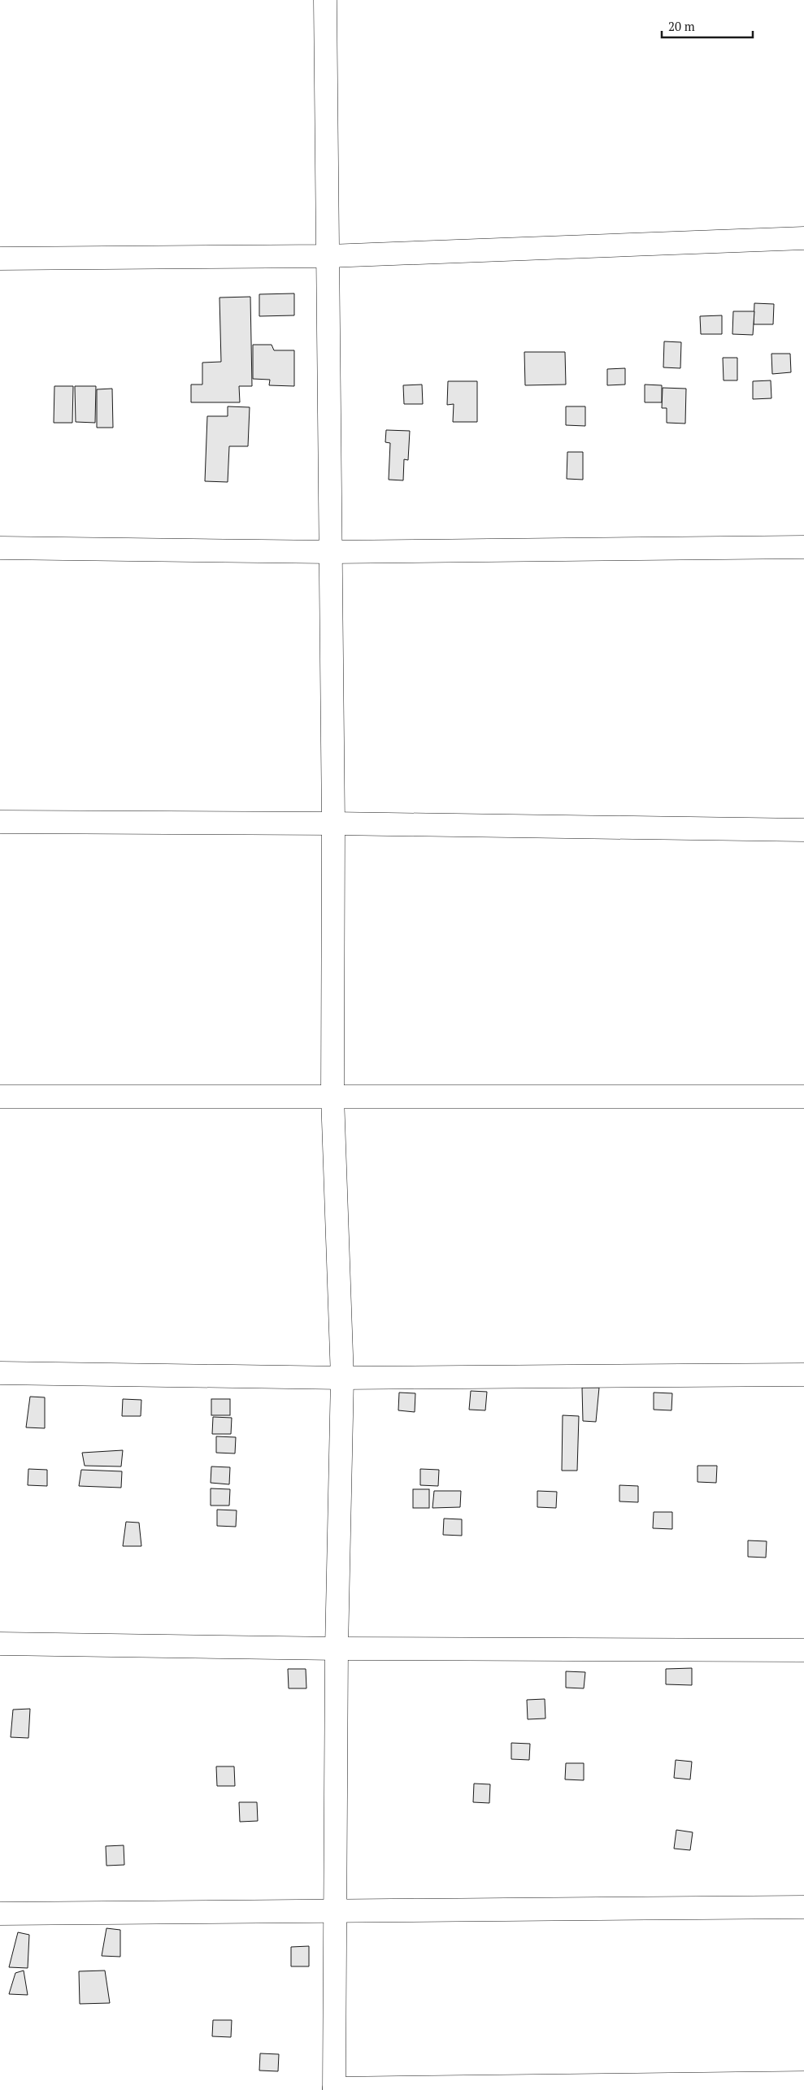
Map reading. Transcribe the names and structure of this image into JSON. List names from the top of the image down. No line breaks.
{"scale_bar":"20 m"}
